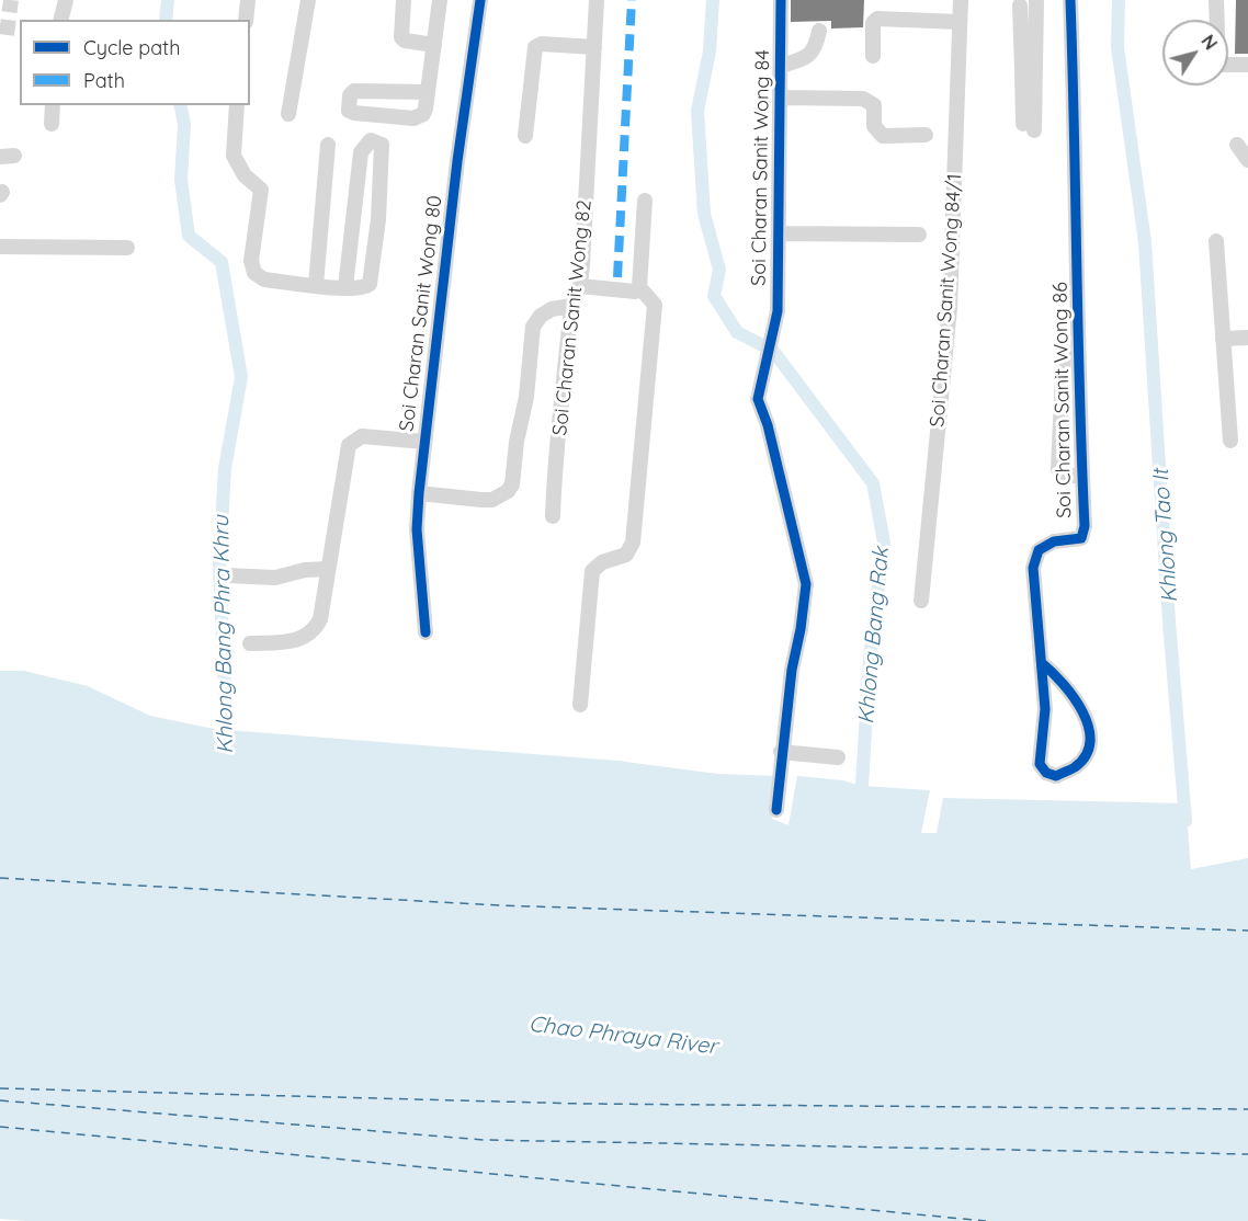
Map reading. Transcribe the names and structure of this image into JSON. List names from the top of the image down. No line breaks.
{"streets":{"street":["Soi Charan Sanit Wong 84","Soi Charan Sanit Wong 84/1","Soi Charan Sanit Wong 80","Soi Charan Sanit Wong 82","Soi Charan Sanit Wong 86"]},"water":["Khlong Tao It","Khlong Bang Phra Khru","Khlong Bang Rak","Chao Phraya River"],"legend":["Cycle path","Path"],"north":"top right"}
